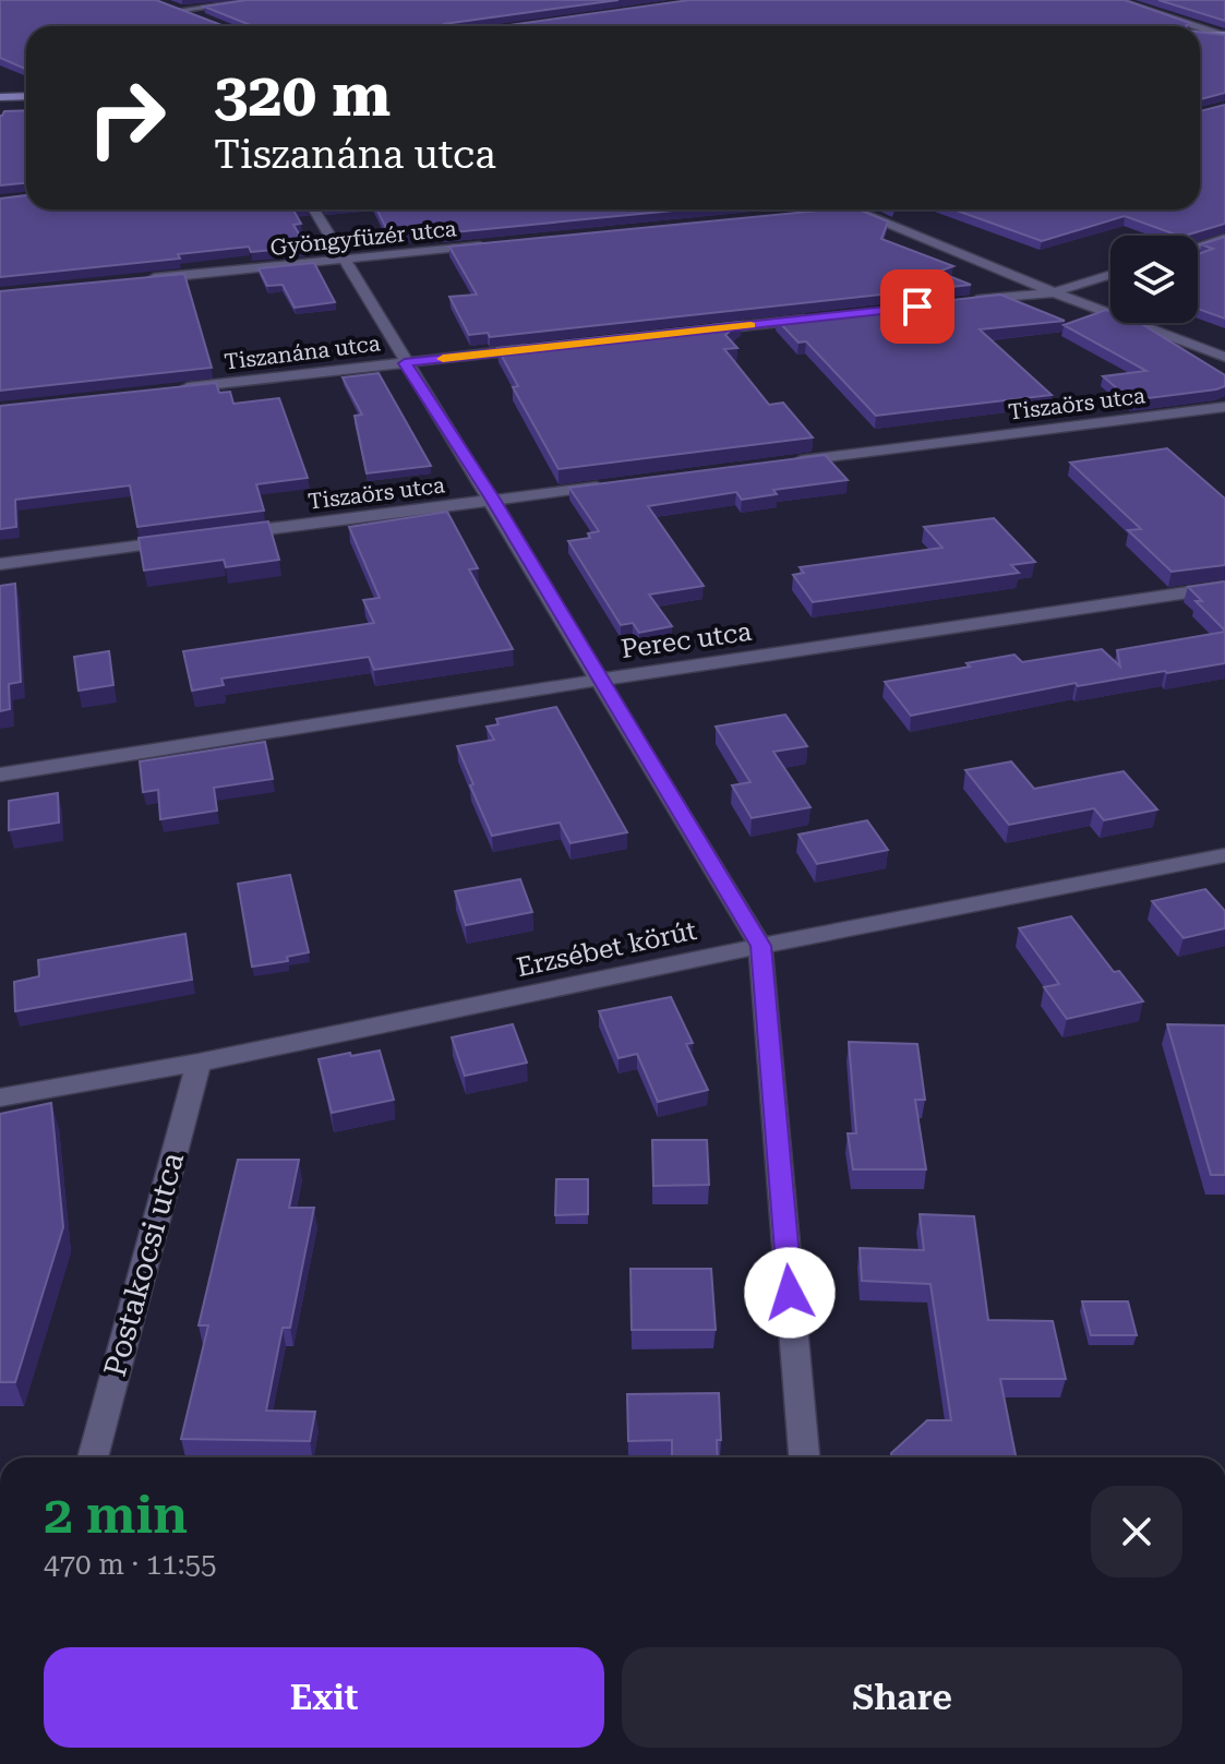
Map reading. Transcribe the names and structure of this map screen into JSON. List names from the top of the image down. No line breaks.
{"streets":{"street":["Gyöngyfüzér utca","Tiszanána utca","Tiszaörs utca","Perec utca","Erzsébet körút","Postakocsi utca"]},"crossings":[["Erzsébet körút","Postakocsi utca"]],"page":{"turn":["320 m","Tiszanána utca"],"heading":["2 min","470 m · 11:55"],"buttons":["Exit","Share"]}}
